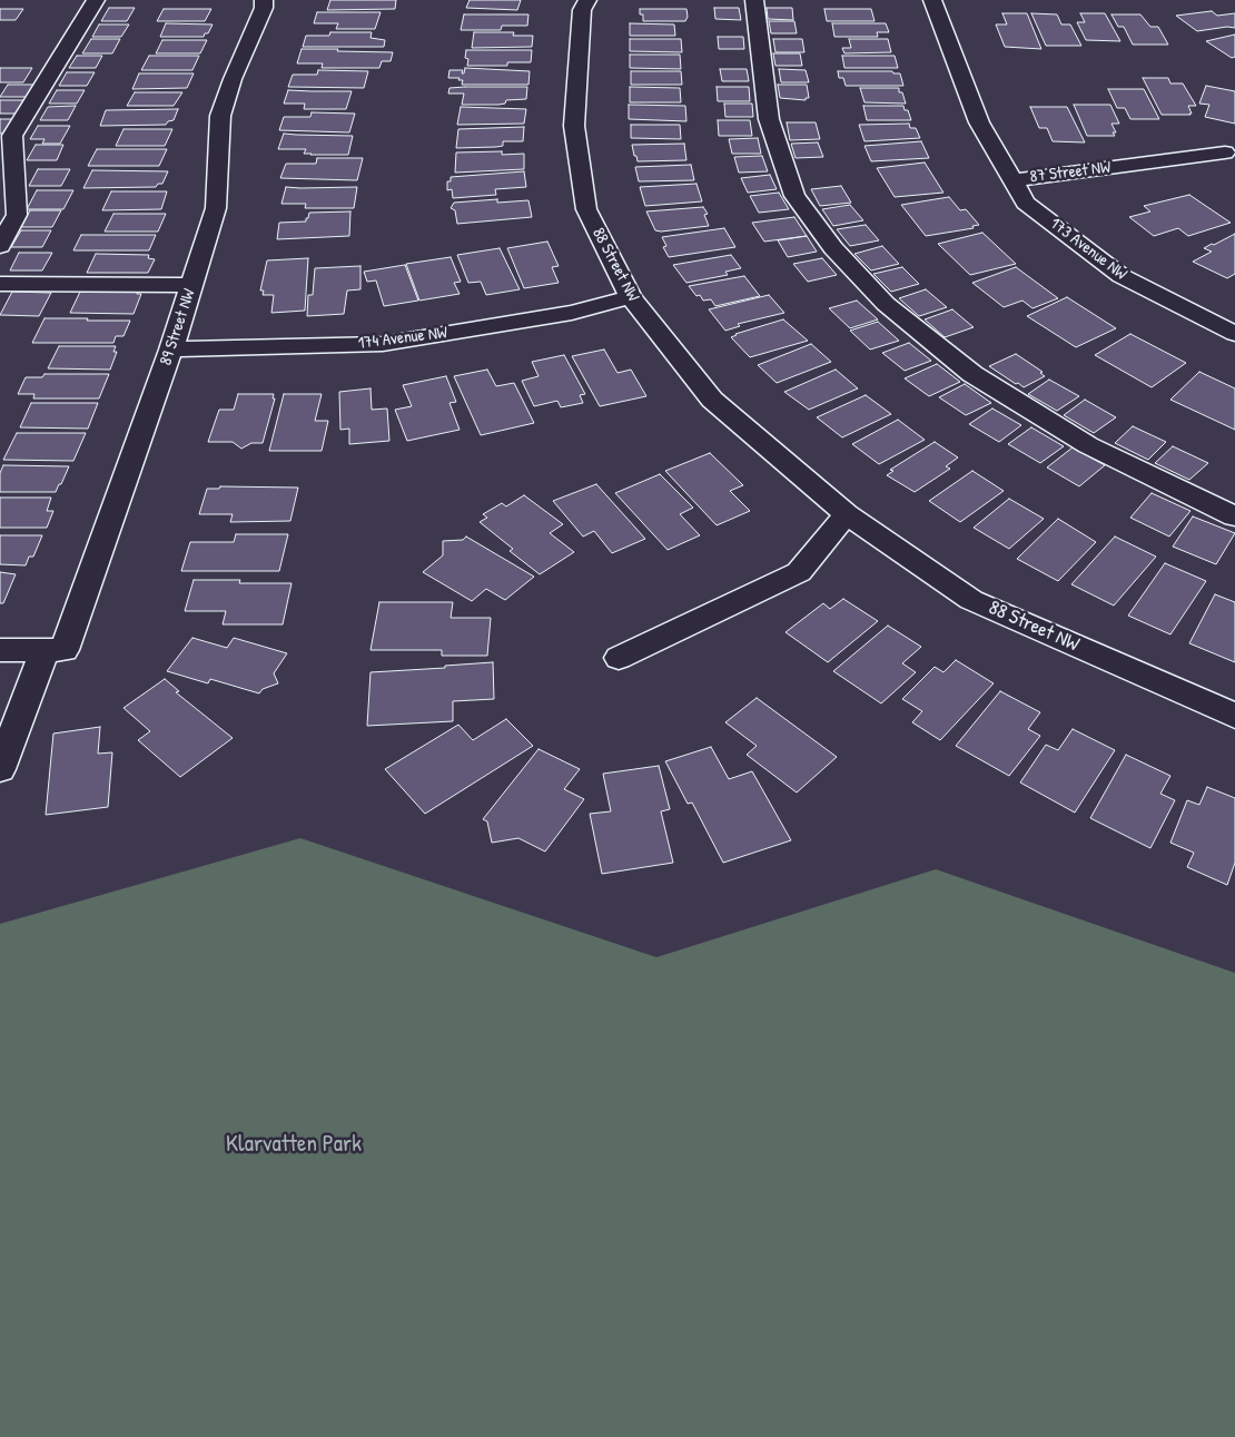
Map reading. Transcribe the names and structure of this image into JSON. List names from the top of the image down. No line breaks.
{"streets":{"street":["87 Street NW","173 Avenue NW","88 Street NW","89 Street NW","174 Avenue NW"]},"crossings":[["87 Street NW","173 Avenue NW"],["88 Street NW","174 Avenue NW"],["89 Street NW","174 Avenue NW"]],"parks":["Klarvatten Park"]}
